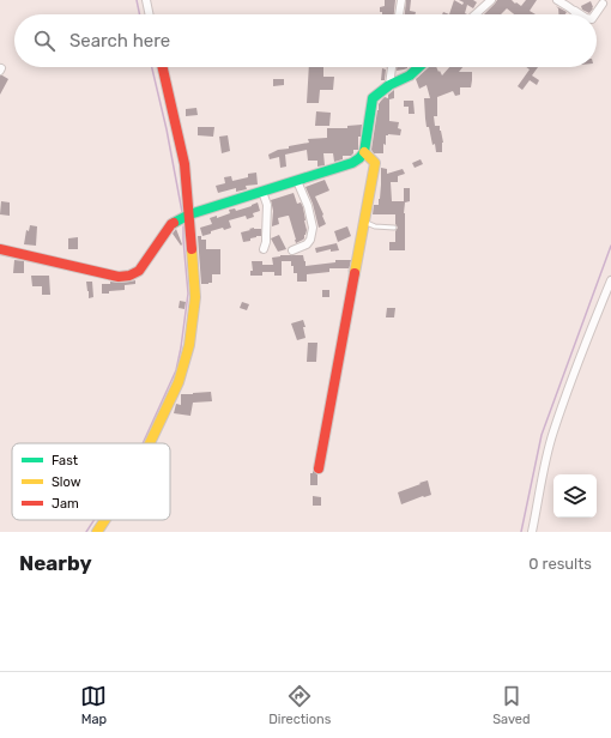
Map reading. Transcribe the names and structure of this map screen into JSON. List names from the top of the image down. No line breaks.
{"legend":["Fast","Slow","Jam"],"page":{"search":"Search here","heading":["Nearby","0 results"],"nav":["Map","Directions","Saved"]}}
